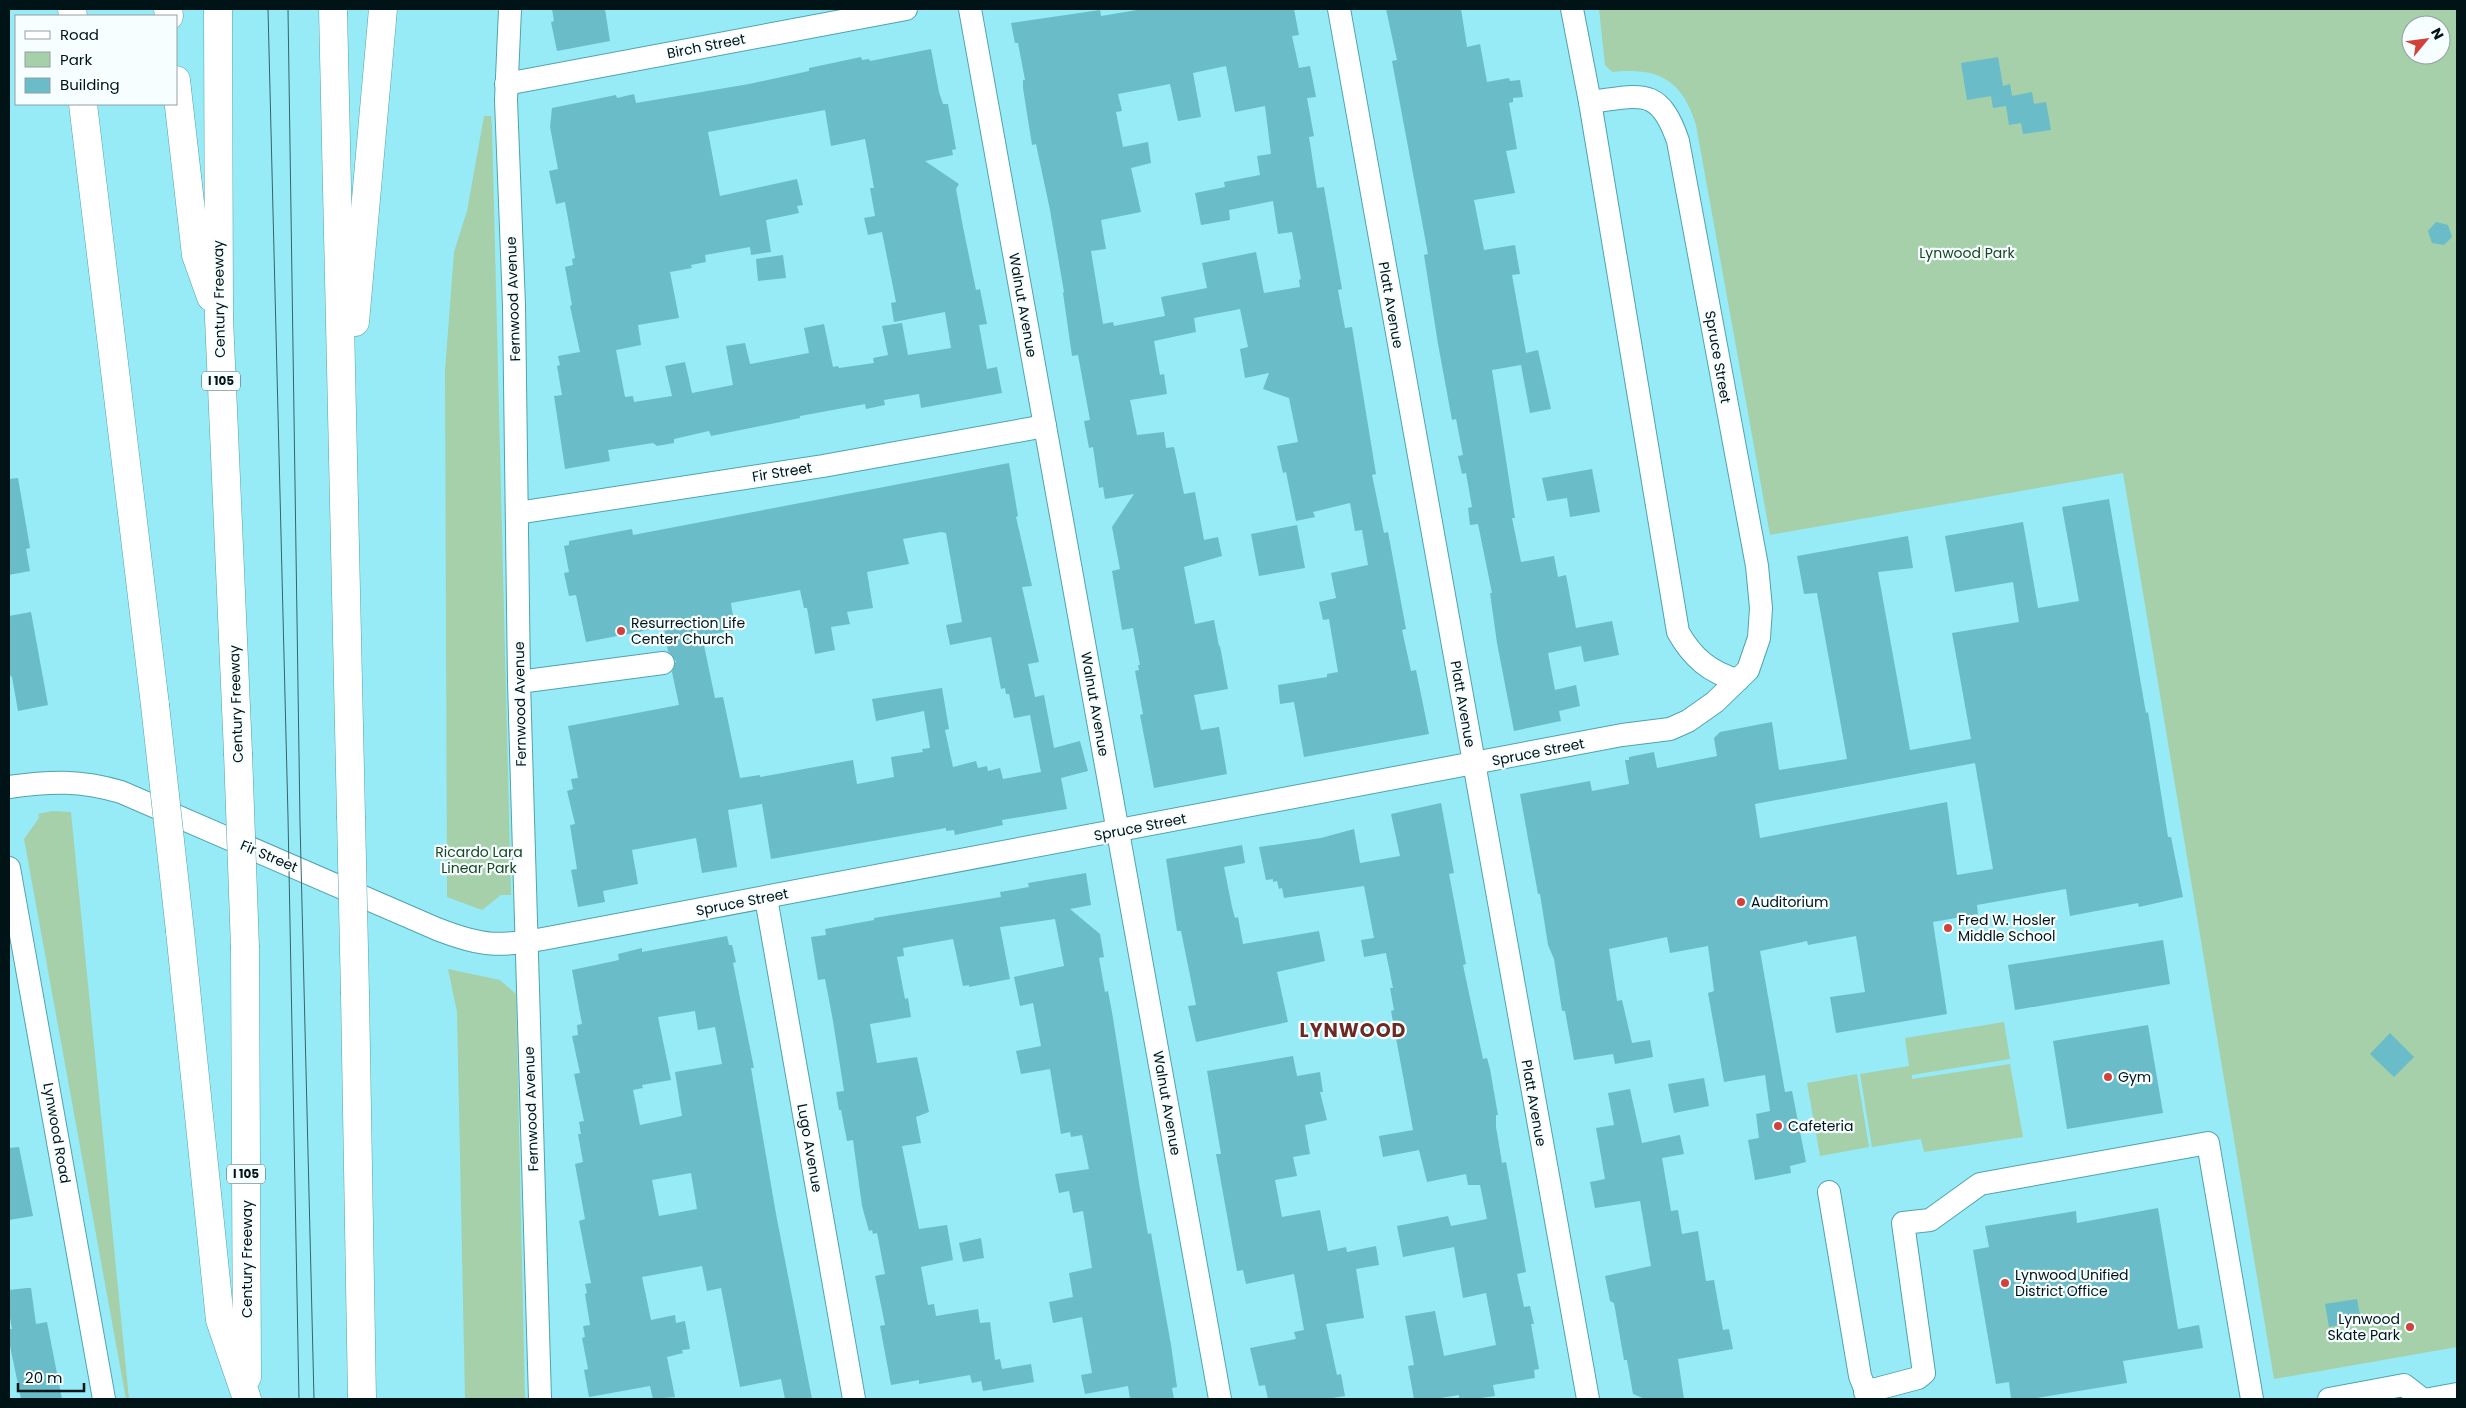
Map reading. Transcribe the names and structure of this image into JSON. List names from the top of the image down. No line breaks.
{"streets":{"highway":["Century Freeway","I 105"],"street":["Birch Street","Fernwood Avenue","Walnut Avenue","Platt Avenue","Spruce Street","Fir Street","Lynwood Road","Lugo Avenue"]},"crossings":[["Birch Street","Fernwood Avenue"],["Fernwood Avenue","Spruce Street"],["Fernwood Avenue","Fir Street"],["Walnut Avenue","Spruce Street"],["Walnut Avenue","Fir Street"],["Platt Avenue","Spruce Street"],["Spruce Street","Fir Street"],["Spruce Street","Lugo Avenue"]],"districts":["LYNWOOD"],"parks":["Lynwood Park","Ricardo Lara Linear Park"],"places":["Resurrection Life Center Church","Auditorium","Fred W. Hosler Middle School","Gym","Cafeteria","Lynwood Unified District Office","Lynwood Skate Park"],"legend":["Road","Park","Building"],"scale_bar":"20 m","north":"top right"}
